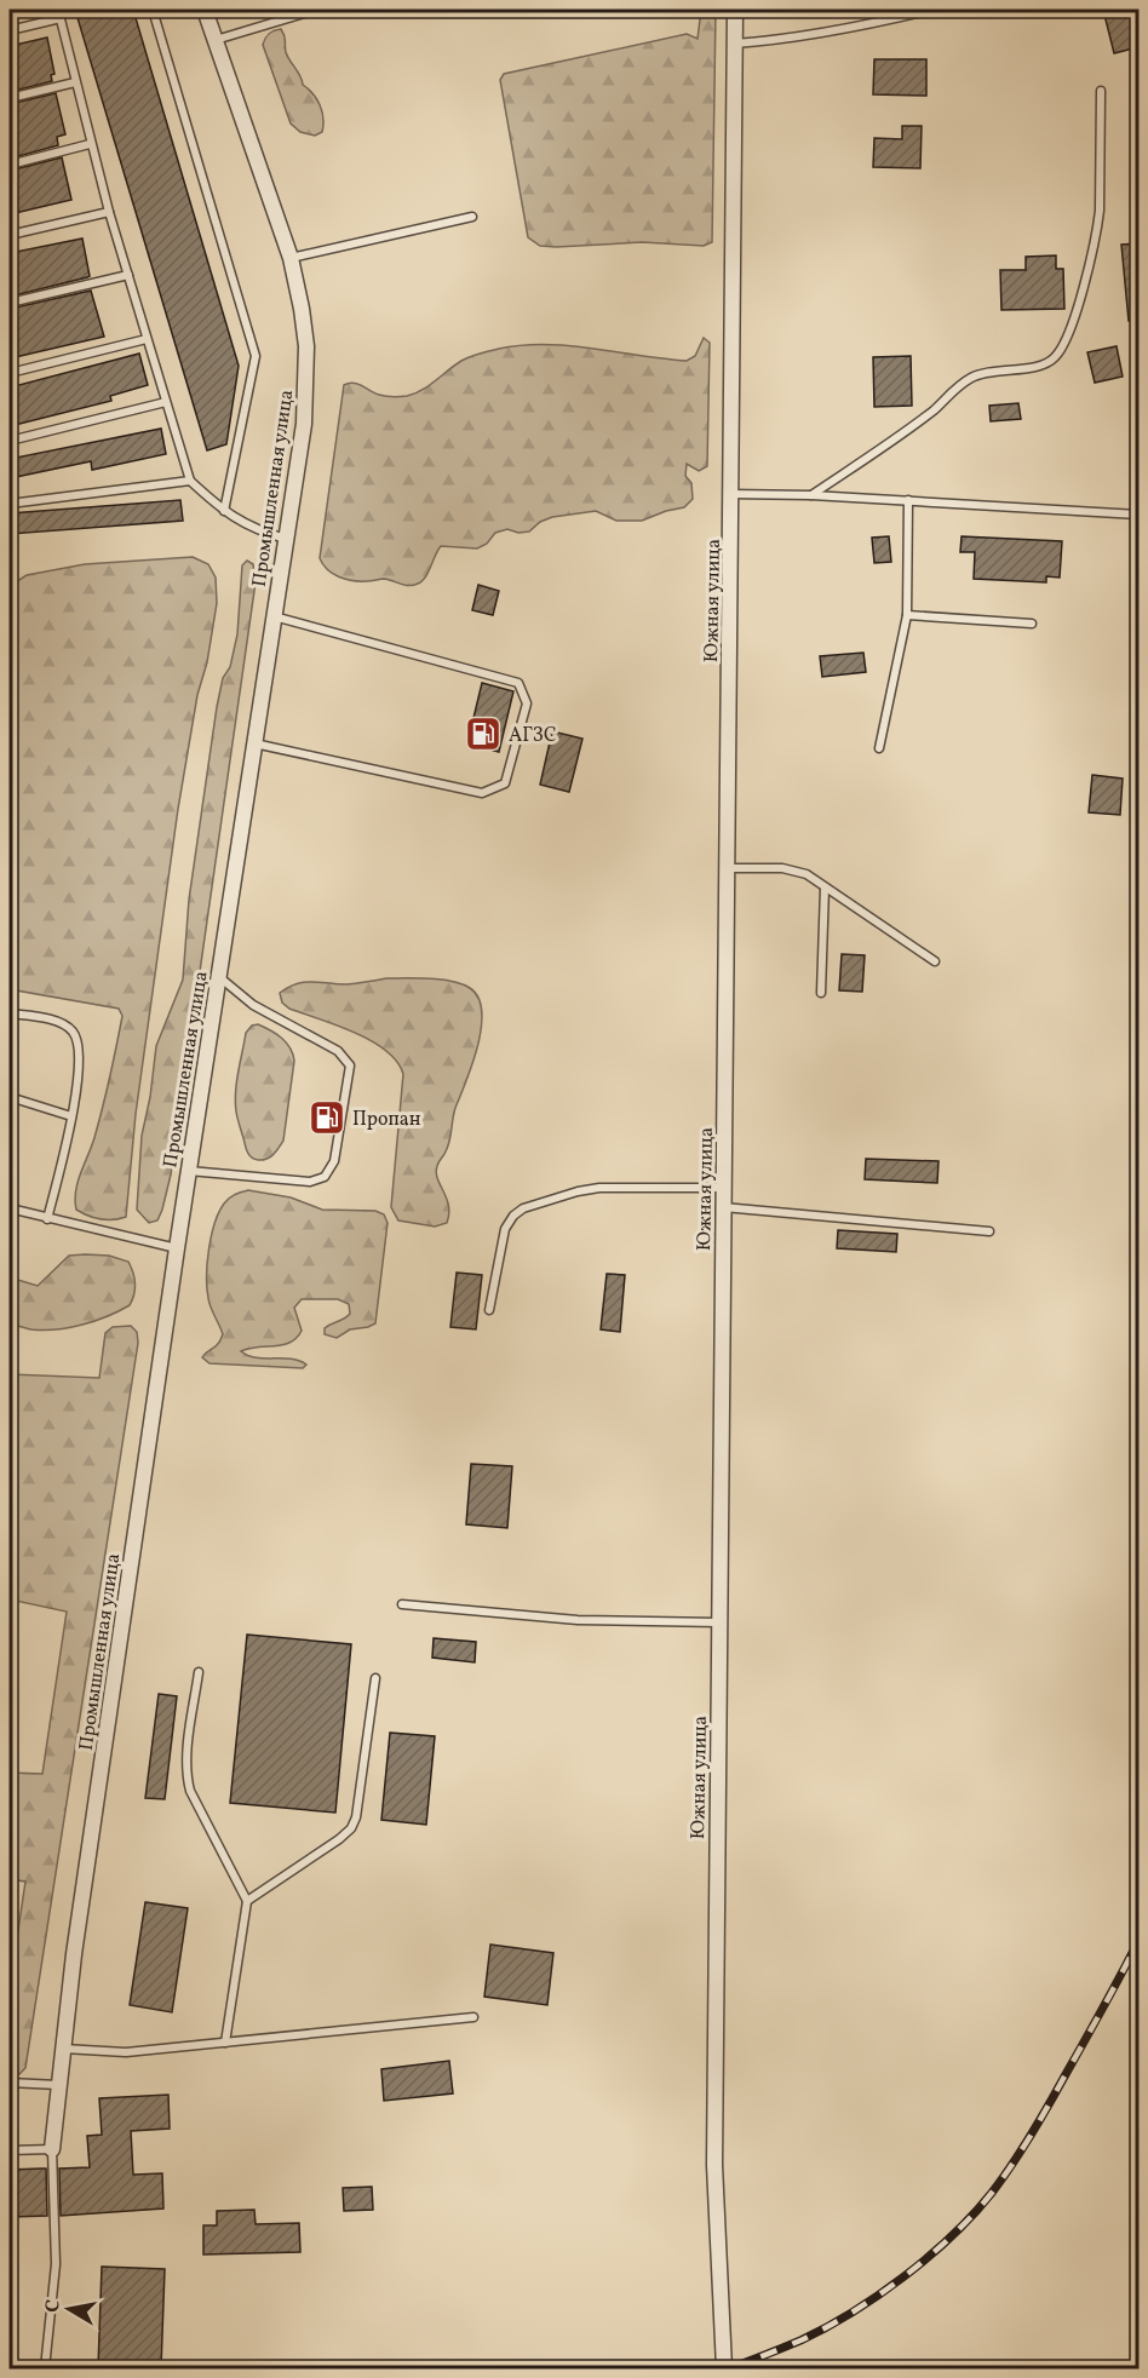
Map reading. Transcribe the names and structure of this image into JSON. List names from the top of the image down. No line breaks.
{"streets":{"street":["Промышленная улица","Южная улица"]},"places":{"fuel station":["АГЗС","Пропан"]},"north":"left"}
